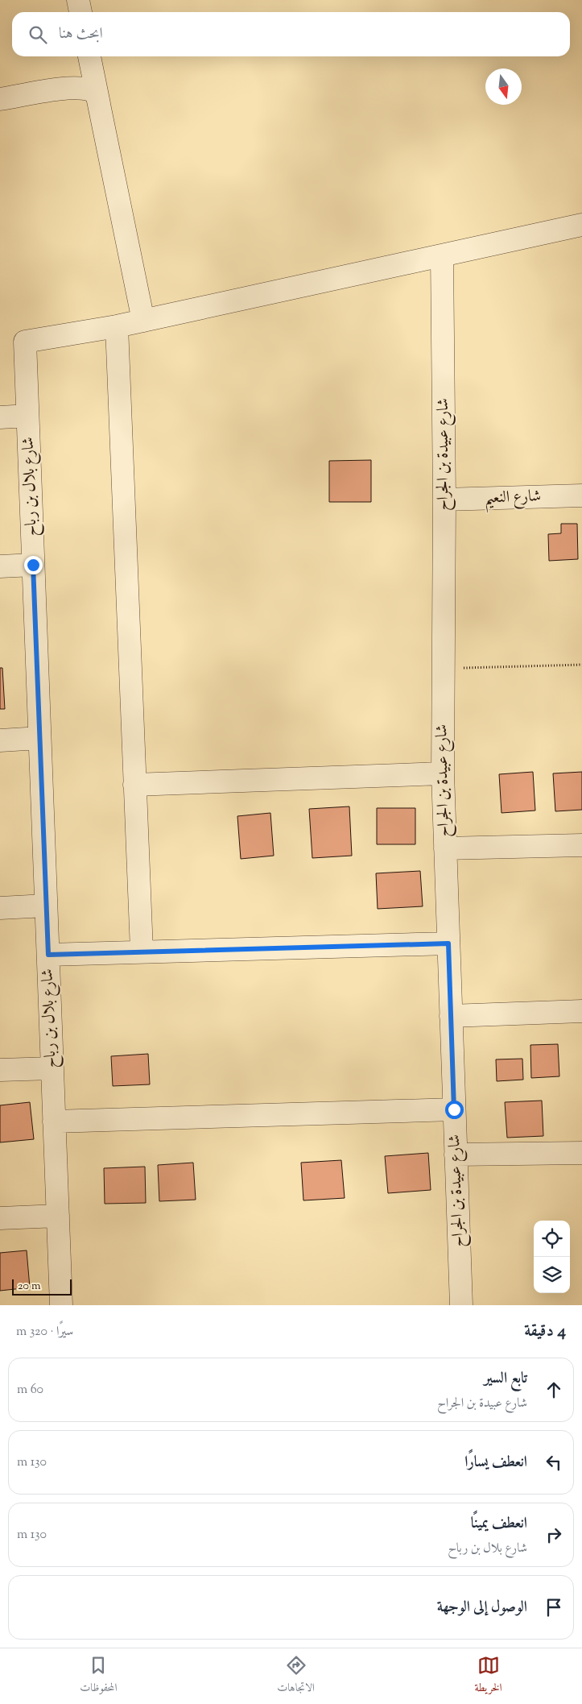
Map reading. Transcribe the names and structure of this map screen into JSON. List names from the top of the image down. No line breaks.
{"streets":{"street":["شارع عبيدة بن الجراح","شارع بلال بن رباح","شارع النعيم"]},"crossings":[["شارع عبيدة بن الجراح","شارع النعيم"]],"scale_bar":"20 m","north":"bottom","page":{"search":"ابحث هنا","scale":"20 m","heading":["4 دقيقة","سيرًا · 320 m"],"list":[["تابع السير","شارع عبيدة بن الجراح","60 m"],["انعطف يسارًا","130 m"],["انعطف يمينًا","شارع بلال بن رباح","130 m"],"الوصول إلى الوجهة"],"nav":["الخريطة","الاتجاهات","المحفوظات"]}}
